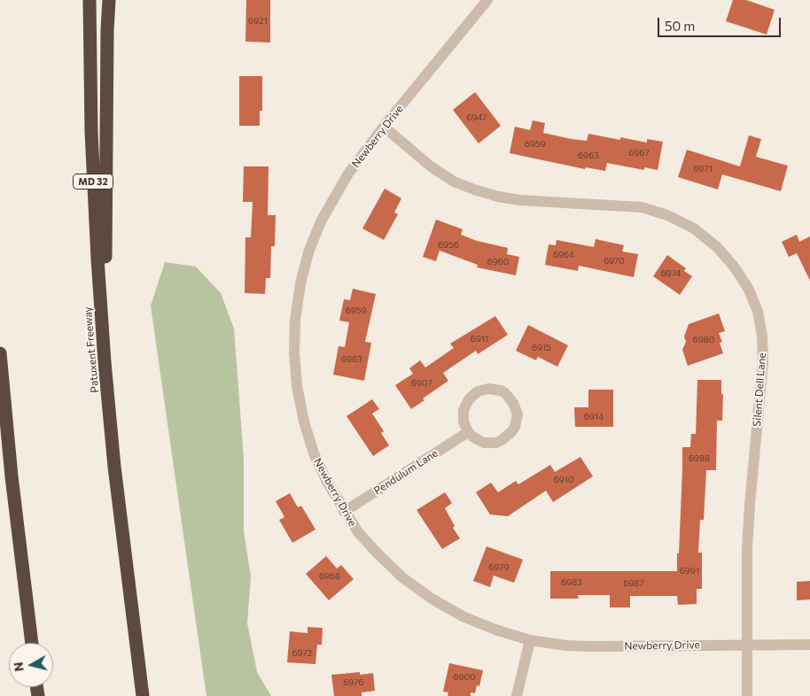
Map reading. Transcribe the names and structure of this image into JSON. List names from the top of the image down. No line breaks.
{"streets":{"highway":["MD 32","Patuxent Freeway"],"street":["Newberry Drive","Silent Dell Lane","Pendulum Lane"]},"crossings":[["Newberry Drive","Silent Dell Lane"],["Newberry Drive","Pendulum Lane"]],"house_numbers":["6921","6947","6959","6967","6963","6971","6956","6964","6970","6960","6974","6959","6911","6980","6915","6963","6907","6914","6988","6910","6979","6991","6968","6983","6987","6972","6900","6976"],"scale_bar":"50 m","north":"left"}
